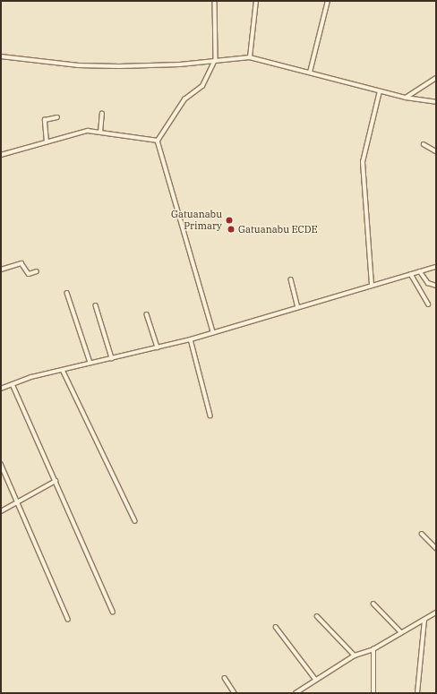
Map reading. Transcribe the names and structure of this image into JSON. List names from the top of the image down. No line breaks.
{"places":["Gatuanabu Primary","Gatuanabu ECDE"]}
